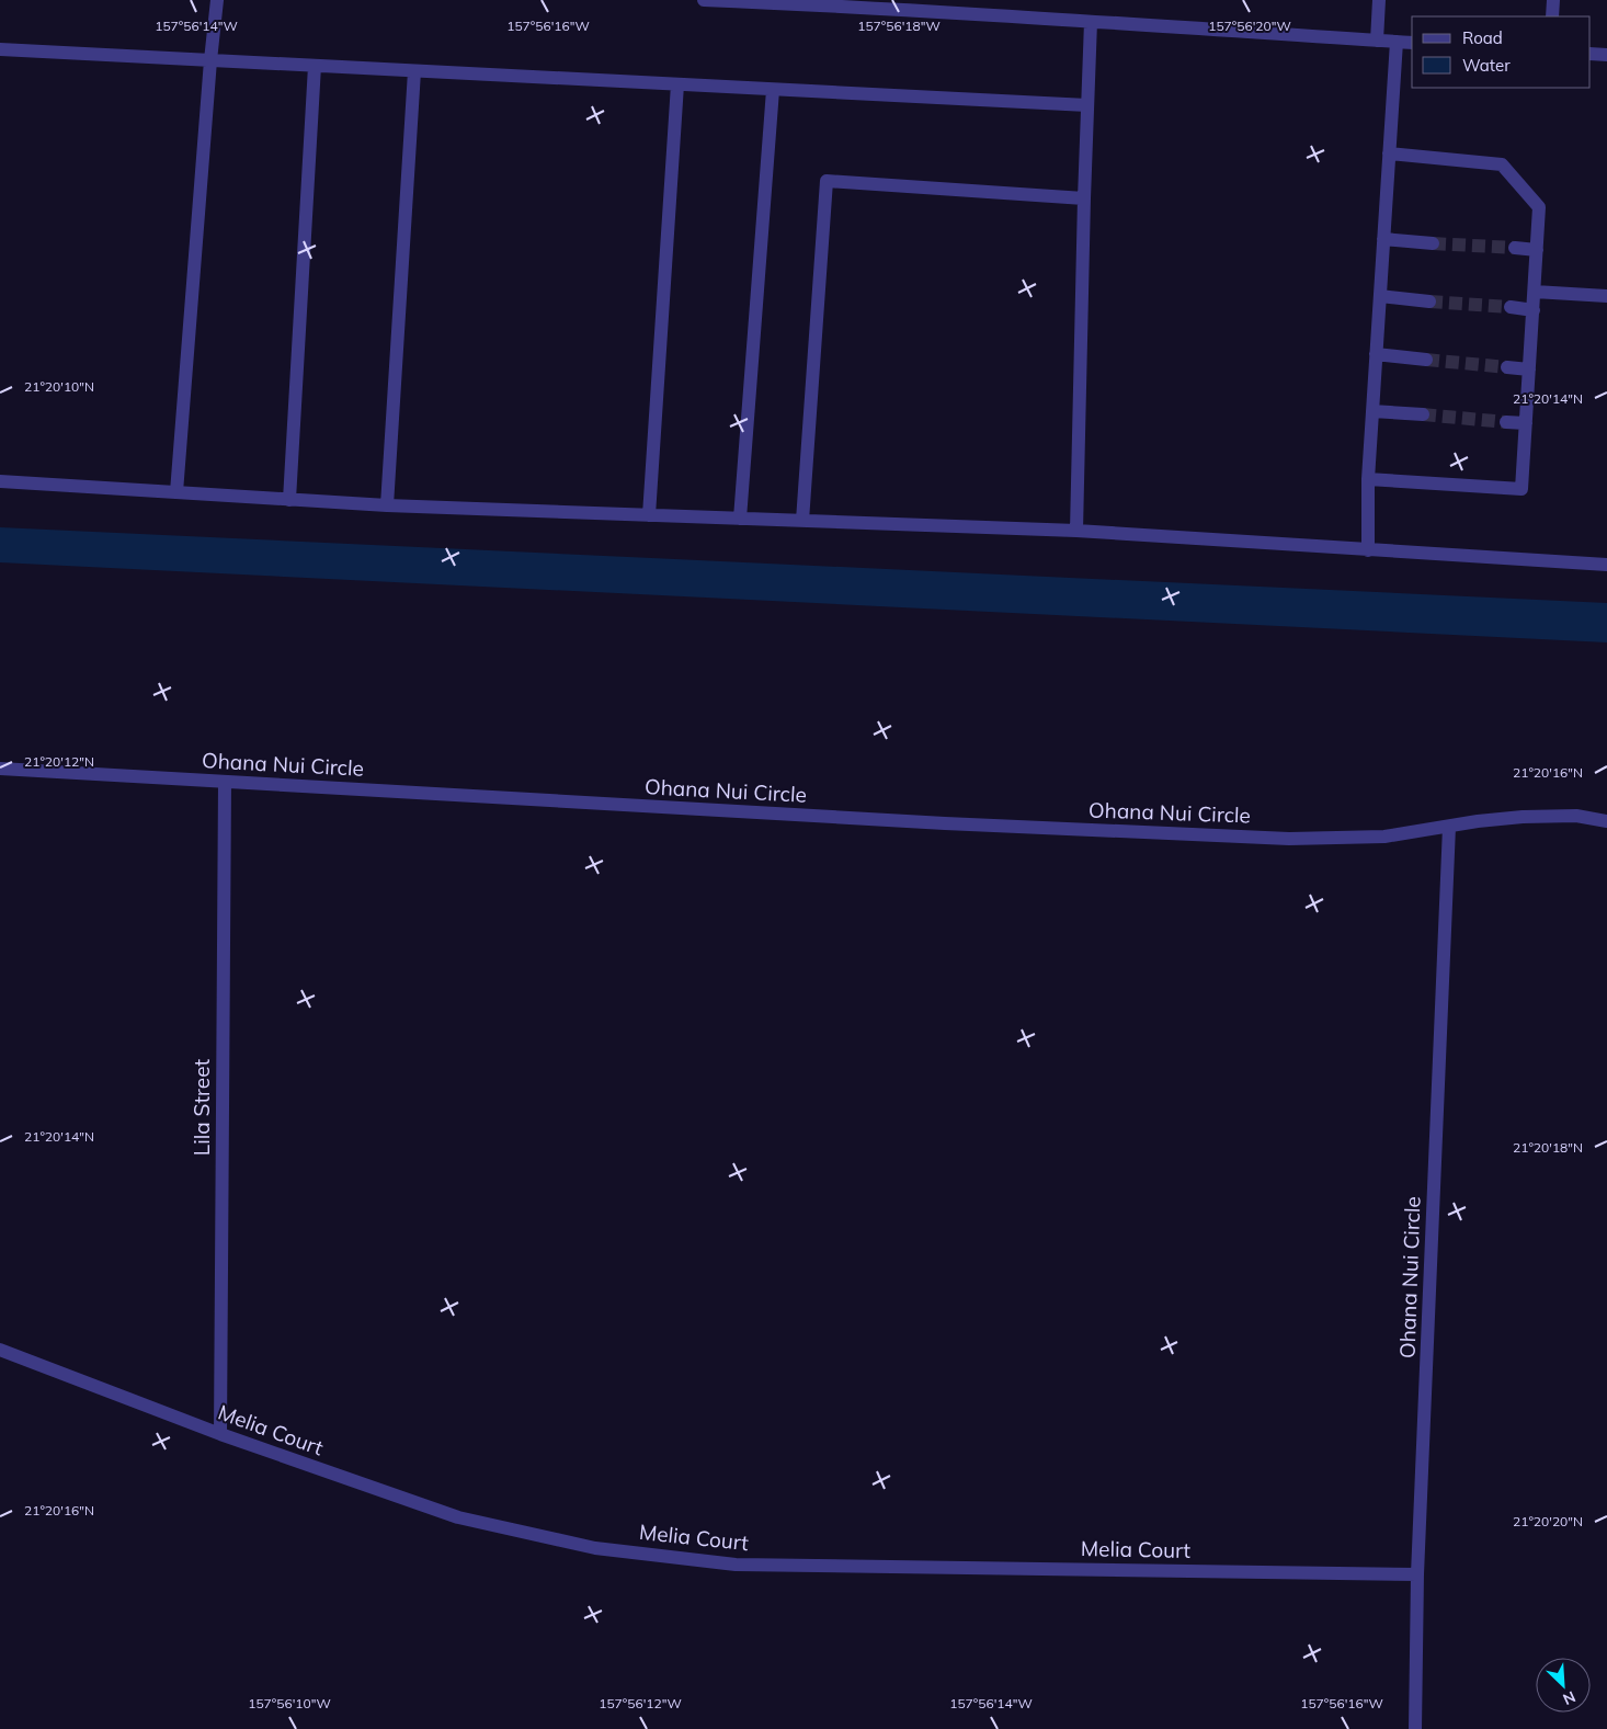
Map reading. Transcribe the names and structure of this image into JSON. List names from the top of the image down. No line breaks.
{"streets":{"street":["Ohana Nui Circle","Lila Street","Melia Court"]},"crossings":[["Ohana Nui Circle","Lila Street"],["Ohana Nui Circle","Melia Court"],["Lila Street","Melia Court"]],"legend":["Road","Water"],"north":"bottom right","coordinates":["157°56'14\"W","157°56'16\"W","157°56'18\"W","157°56'20\"W","21°20'10\"N","21°20'14\"N","21°20'12\"N","21°20'16\"N","21°20'18\"N","21°20'20\"N","157°56'10\"W","157°56'12\"W"]}
